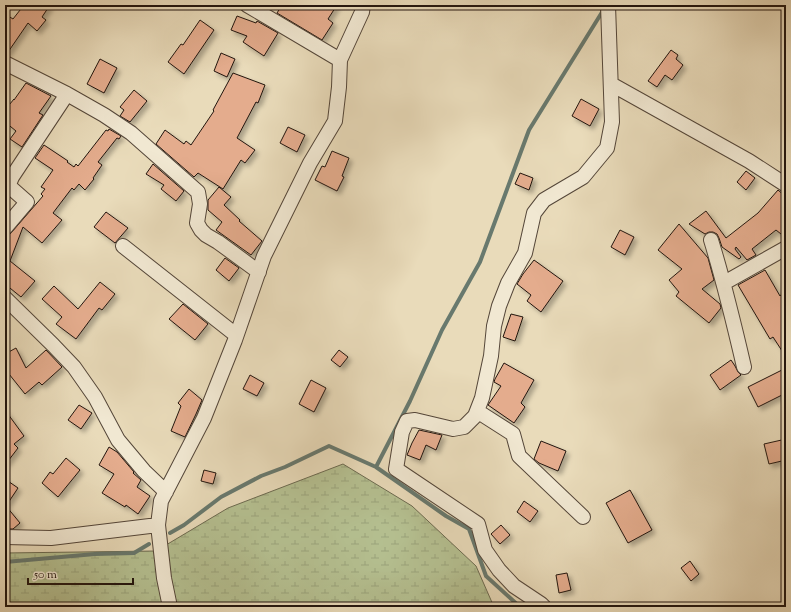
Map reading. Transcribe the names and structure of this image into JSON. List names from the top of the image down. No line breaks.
{"scale_bar":"50 m"}
